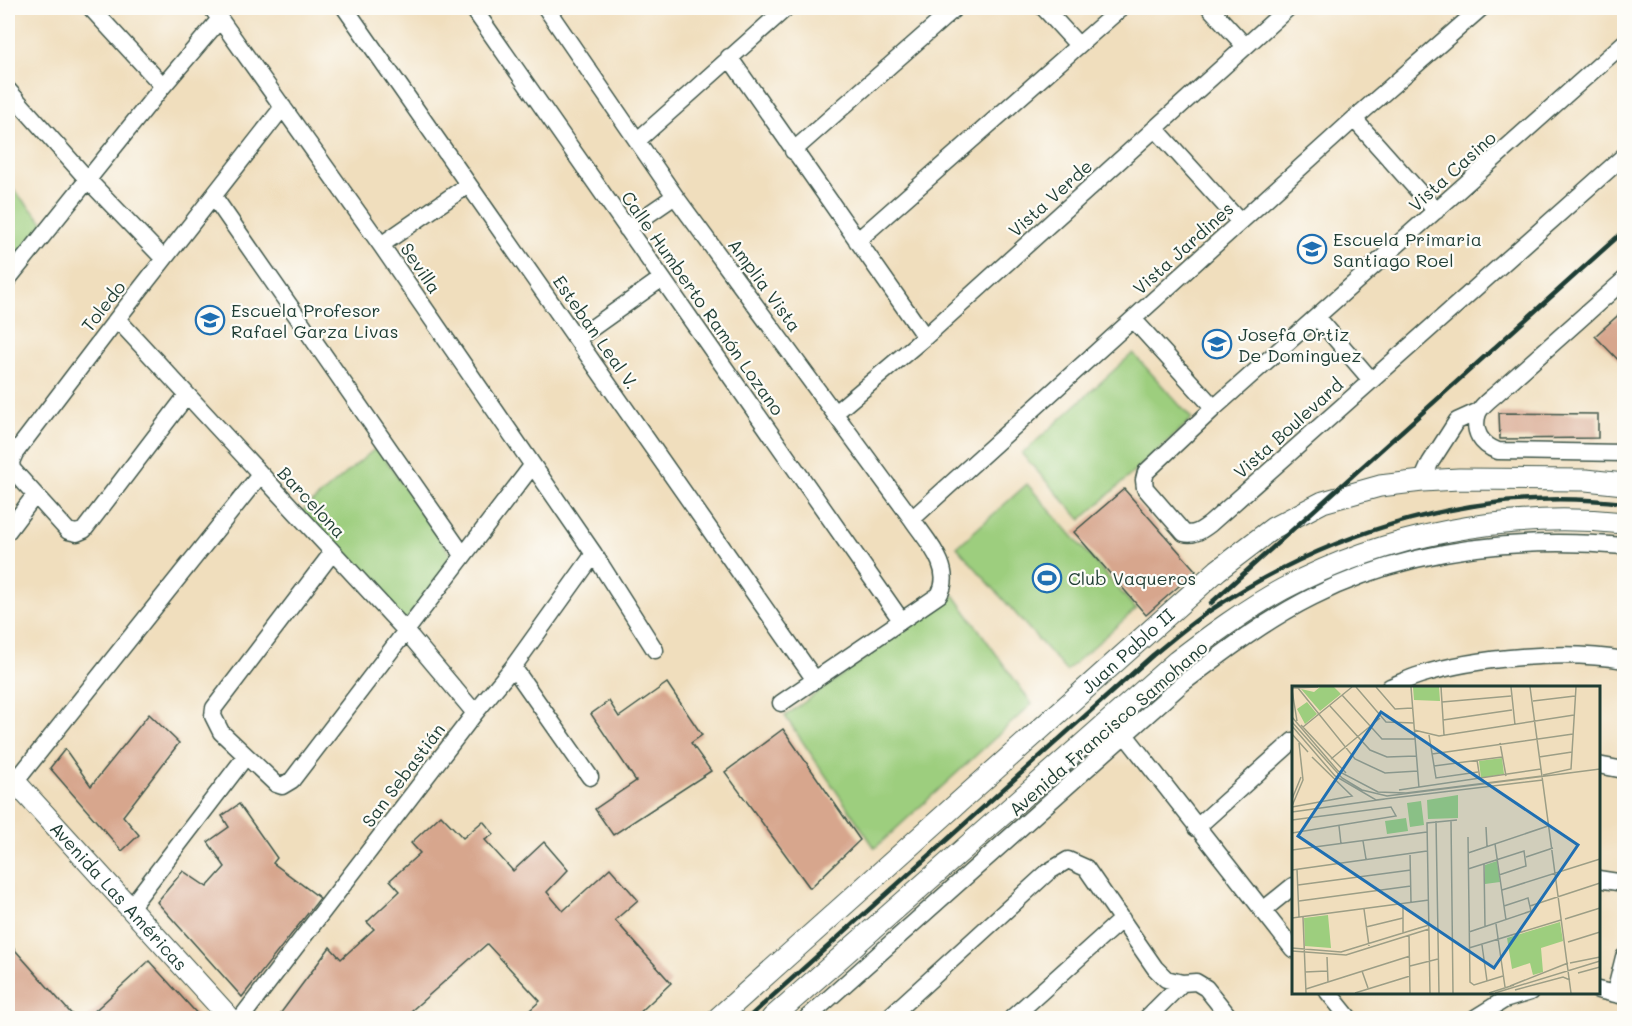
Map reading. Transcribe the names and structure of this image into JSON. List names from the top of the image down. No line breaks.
{"streets":{"main road":["Juan Pablo II","Avenida Las Américas"],"street":["Vista Casino","Vista Verde","Vista Jardines","Sevilla","Amplia Vista","Calle Humberto Ramón Lozano","Toledo","Esteban Leal V.","Vista Boulevard","Barcelona","Avenida Francisco Samohano","San Sebastián"]},"crossings":[["Vista Casino","Vista Boulevard"],["Vista Verde","Amplia Vista"],["Vista Jardines","Amplia Vista"],["Sevilla","Toledo"],["Sevilla","San Sebastián"],["Amplia Vista","Calle Humberto Ramón Lozano"],["Toledo","Barcelona"],["Barcelona","San Sebastián"]],"places":{"school or university":["Escuela Primaria Santiago Roel","Escuela Profesor Rafael Garza Livas","Josefa Ortiz De Dominguez"],"sports":["Club Vaqueros"]}}
